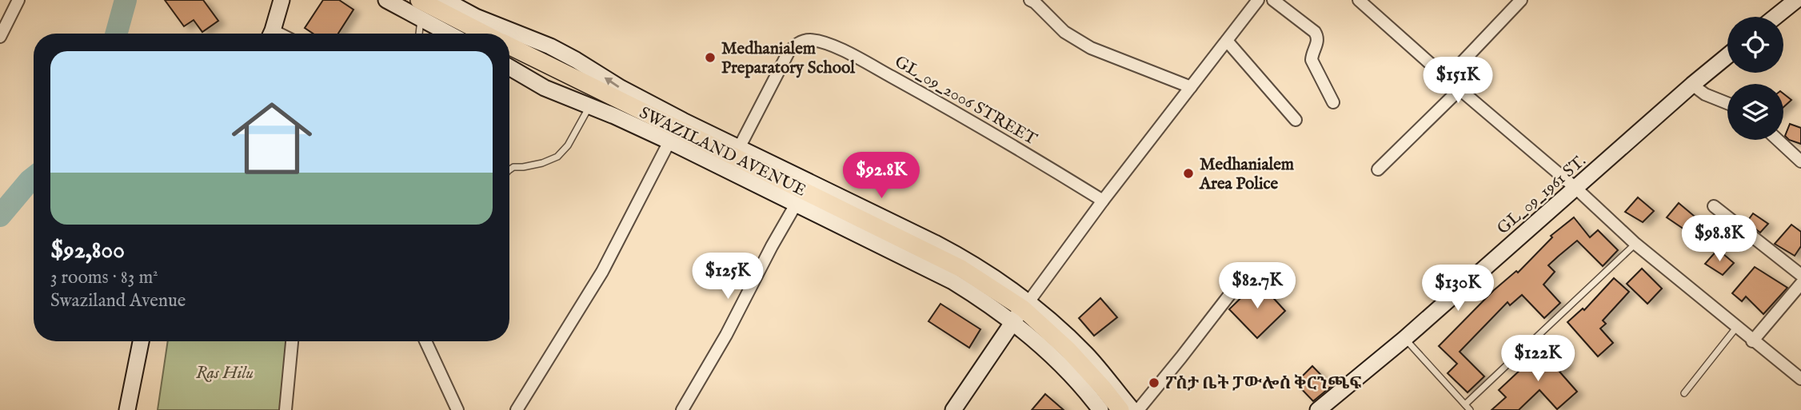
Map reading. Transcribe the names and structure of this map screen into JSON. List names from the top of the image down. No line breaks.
{"streets":{"main road":["SWAZILAND AVENUE","GL_09_1961 ST."],"street":["GL_09_2006 STREET"]},"parks":["Ras Hilu"],"places":["Medhanialem Preparatory School","Medhanialem Area Police","ፖስታ ቤት ፓውሎስ ቅርንጫፍ"],"page":{"list":[{"name":"$92,800","note":"3 rooms · 83 m² · Swaziland Avenue"}],"price":["$151K","$92.8K","$98.8K","$125K","$82.7K","$130K","$122K"]}}
